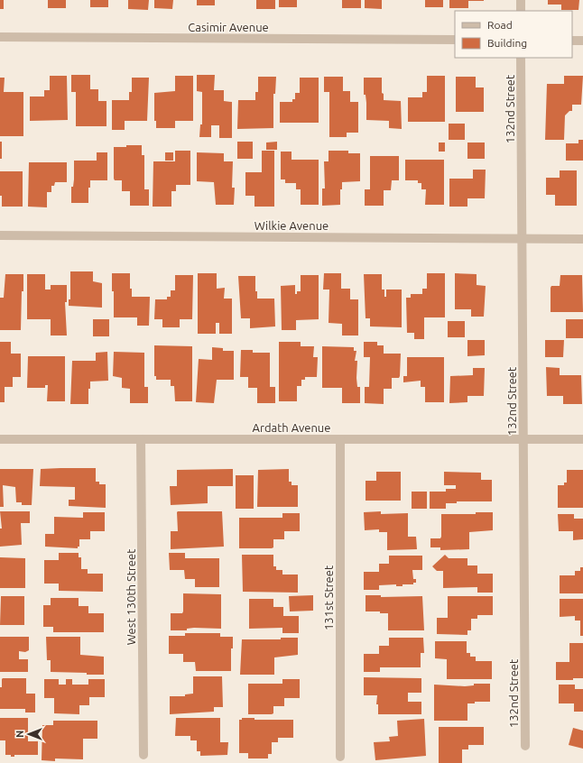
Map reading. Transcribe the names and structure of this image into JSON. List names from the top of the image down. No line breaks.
{"streets":{"street":["Casimir Avenue","132nd Street","Wilkie Avenue","Ardath Avenue","West 130th Street","131st Street"]},"crossings":[["132nd Street","Wilkie Avenue"],["132nd Street","Ardath Avenue"],["Ardath Avenue","West 130th Street"],["Ardath Avenue","131st Street"]],"legend":["Road","Building"],"north":"left"}
